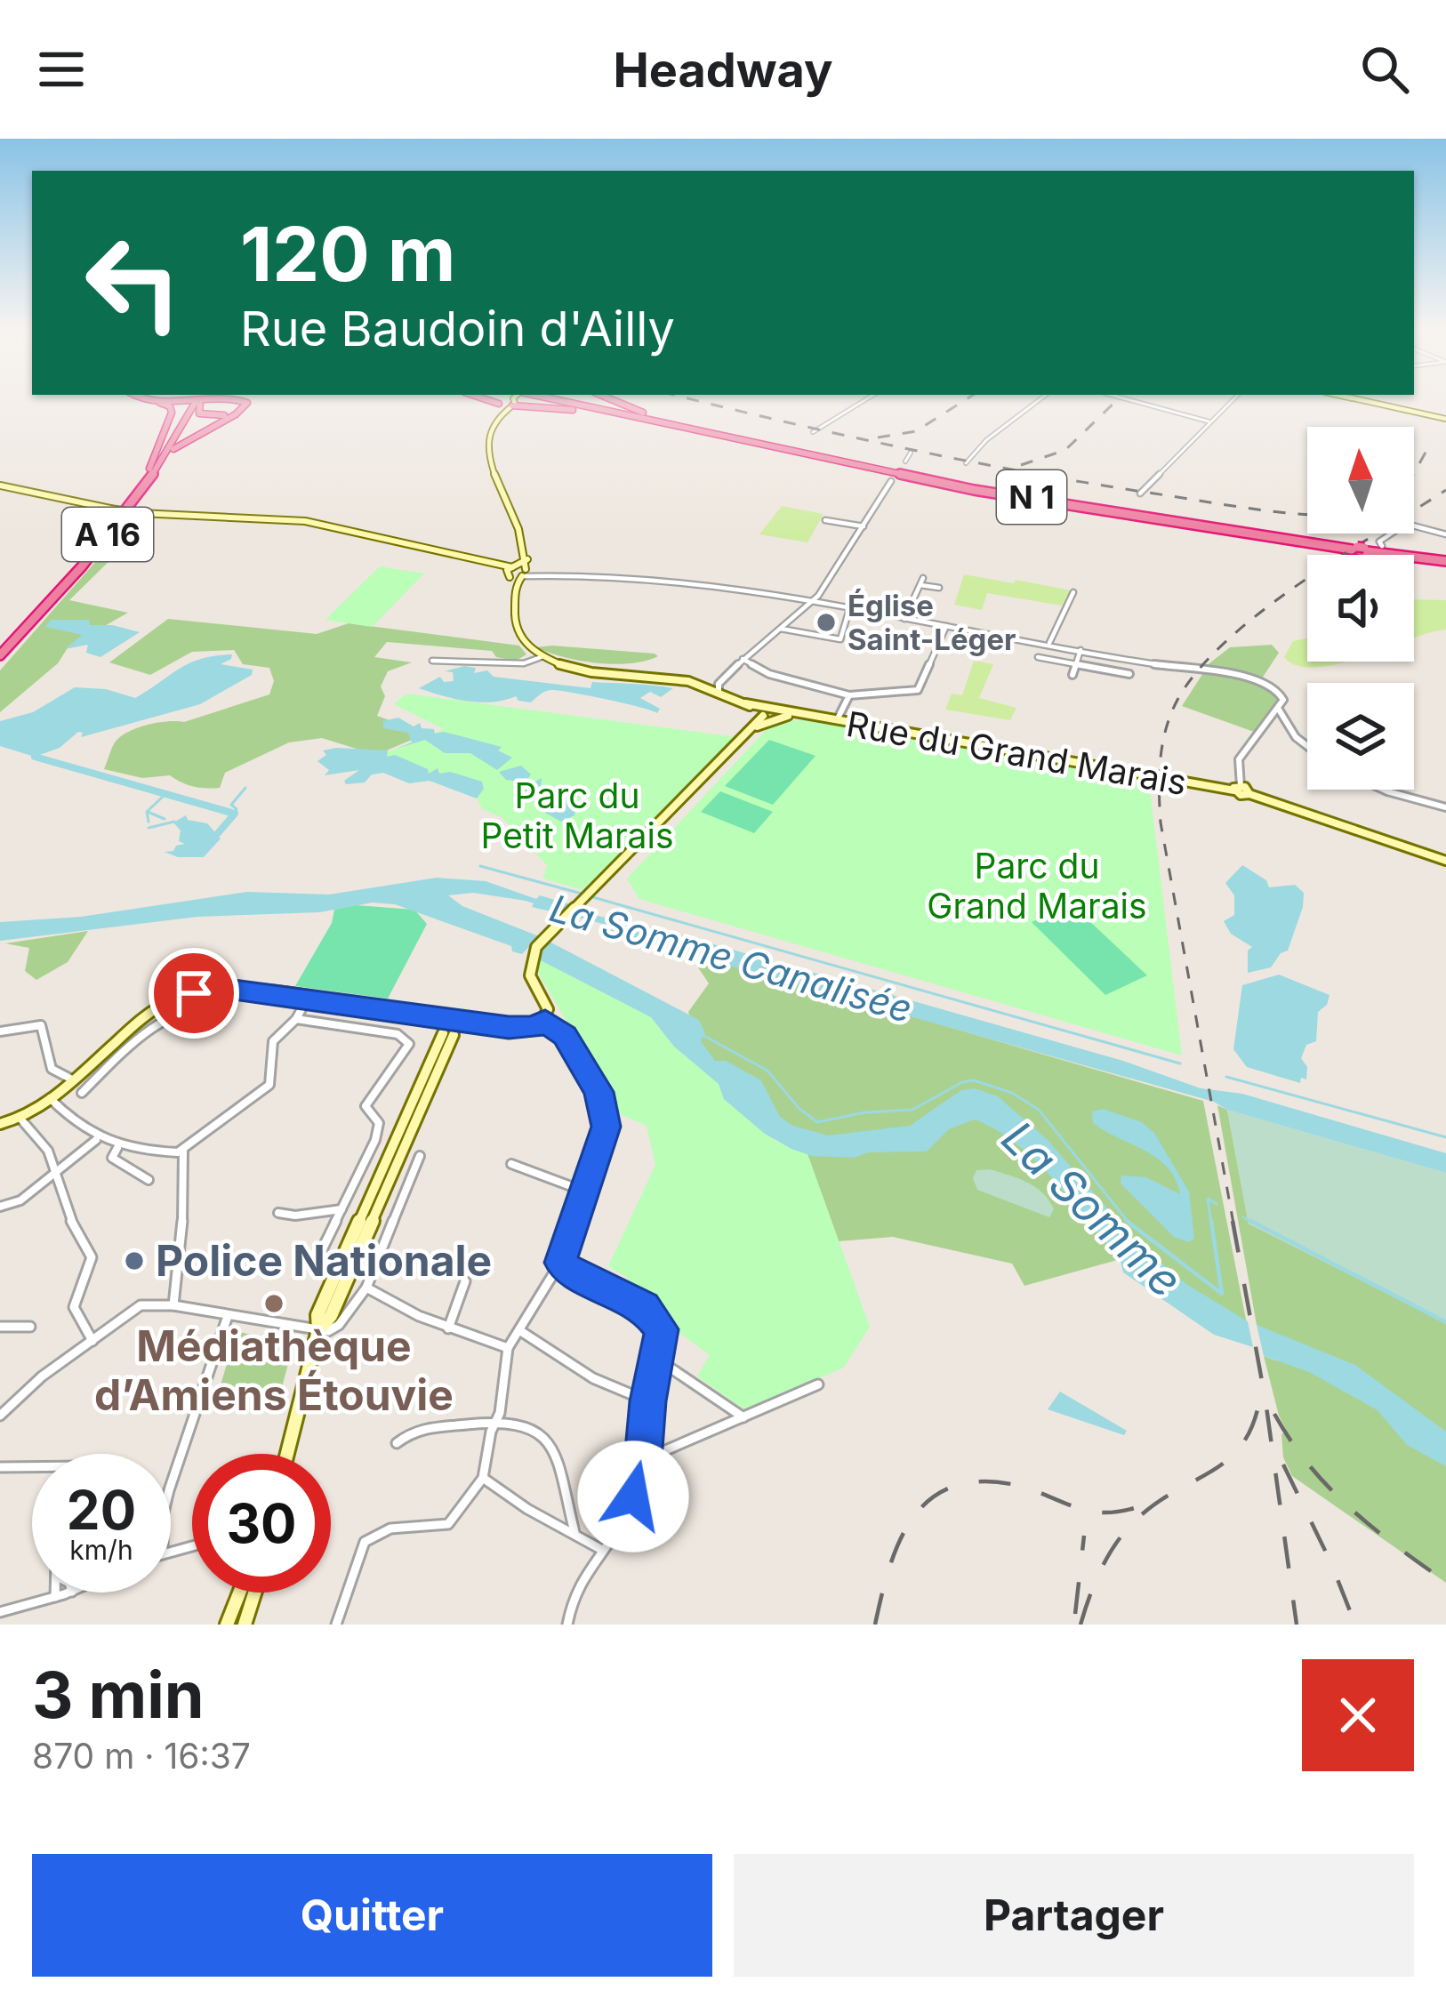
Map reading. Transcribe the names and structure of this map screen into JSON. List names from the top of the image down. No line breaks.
{"streets":{"highway":["N 1","A 16"],"street":["Rue du Grand Marais"]},"water":["La Somme Canalisée","La Somme"],"parks":["Parc du Petit Marais","Parc du Grand Marais"],"places":["Église Saint-Léger","Police Nationale","Médiathèque d’Amiens Étouvie"],"north":"top","page":{"header":"Headway","turn":["120 m","Rue Baudoin d'Ailly"],"speed":"20 km/h","limit":"30","heading":["3 min","870 m · 16:37"],"buttons":["Quitter","Partager"]}}
